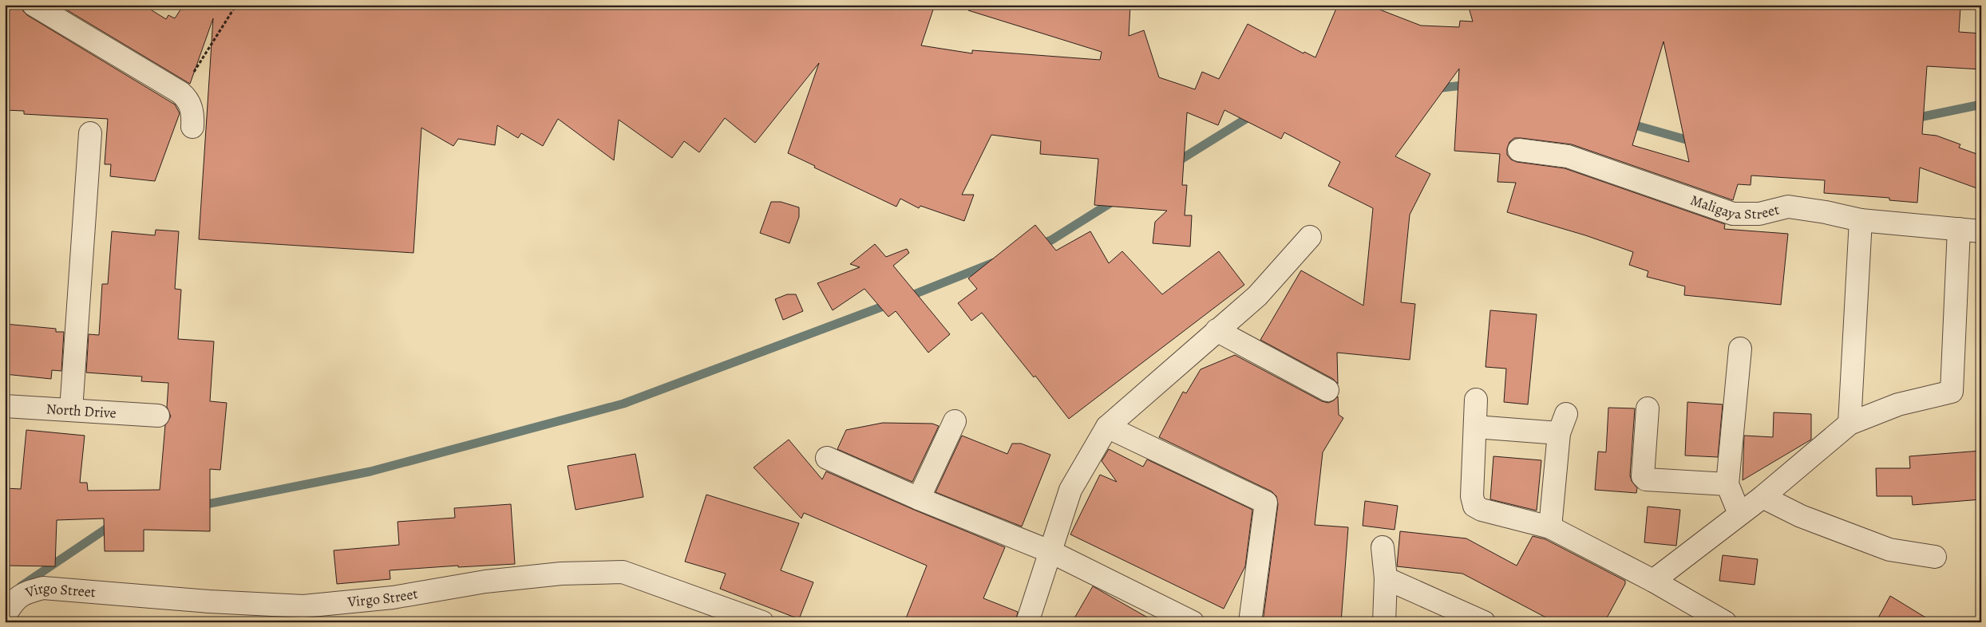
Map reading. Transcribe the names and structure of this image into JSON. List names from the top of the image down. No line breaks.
{"streets":{"street":["Maligaya Street","North Drive","Virgo Street"]}}
